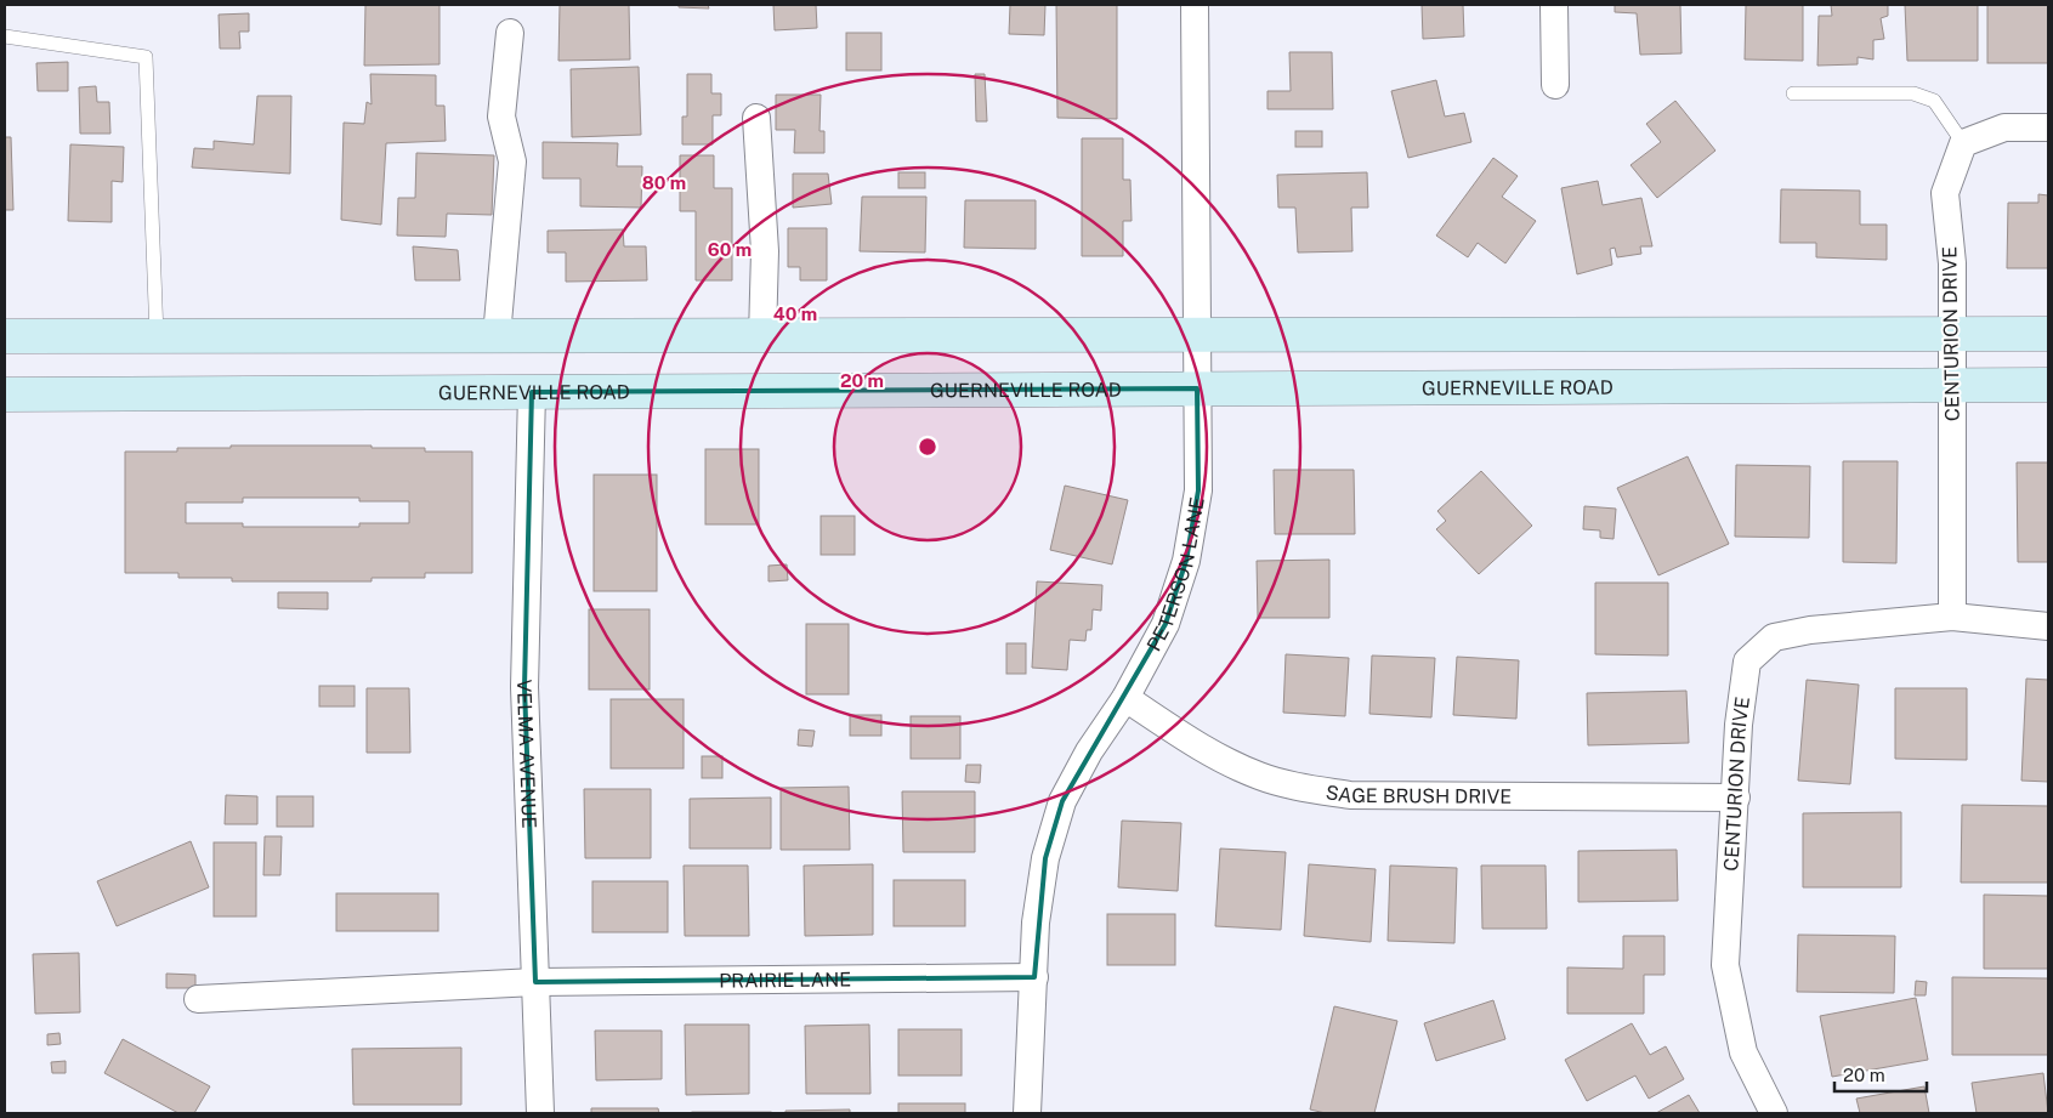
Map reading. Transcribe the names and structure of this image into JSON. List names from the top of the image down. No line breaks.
{"streets":{"main road":["GUERNEVILLE ROAD"],"street":["CENTURION DRIVE","PETERSON LANE","VELMA AVENUE","SAGE BRUSH DRIVE","PRAIRIE LANE"]},"crossings":[["CENTURION DRIVE","GUERNEVILLE ROAD"],["CENTURION DRIVE","SAGE BRUSH DRIVE"],["GUERNEVILLE ROAD","PETERSON LANE"],["GUERNEVILLE ROAD","VELMA AVENUE"],["PETERSON LANE","SAGE BRUSH DRIVE"],["PETERSON LANE","PRAIRIE LANE"],["VELMA AVENUE","PRAIRIE LANE"]],"scale_bar":"20 m","rings":["80 m","60 m","40 m","20 m"]}
